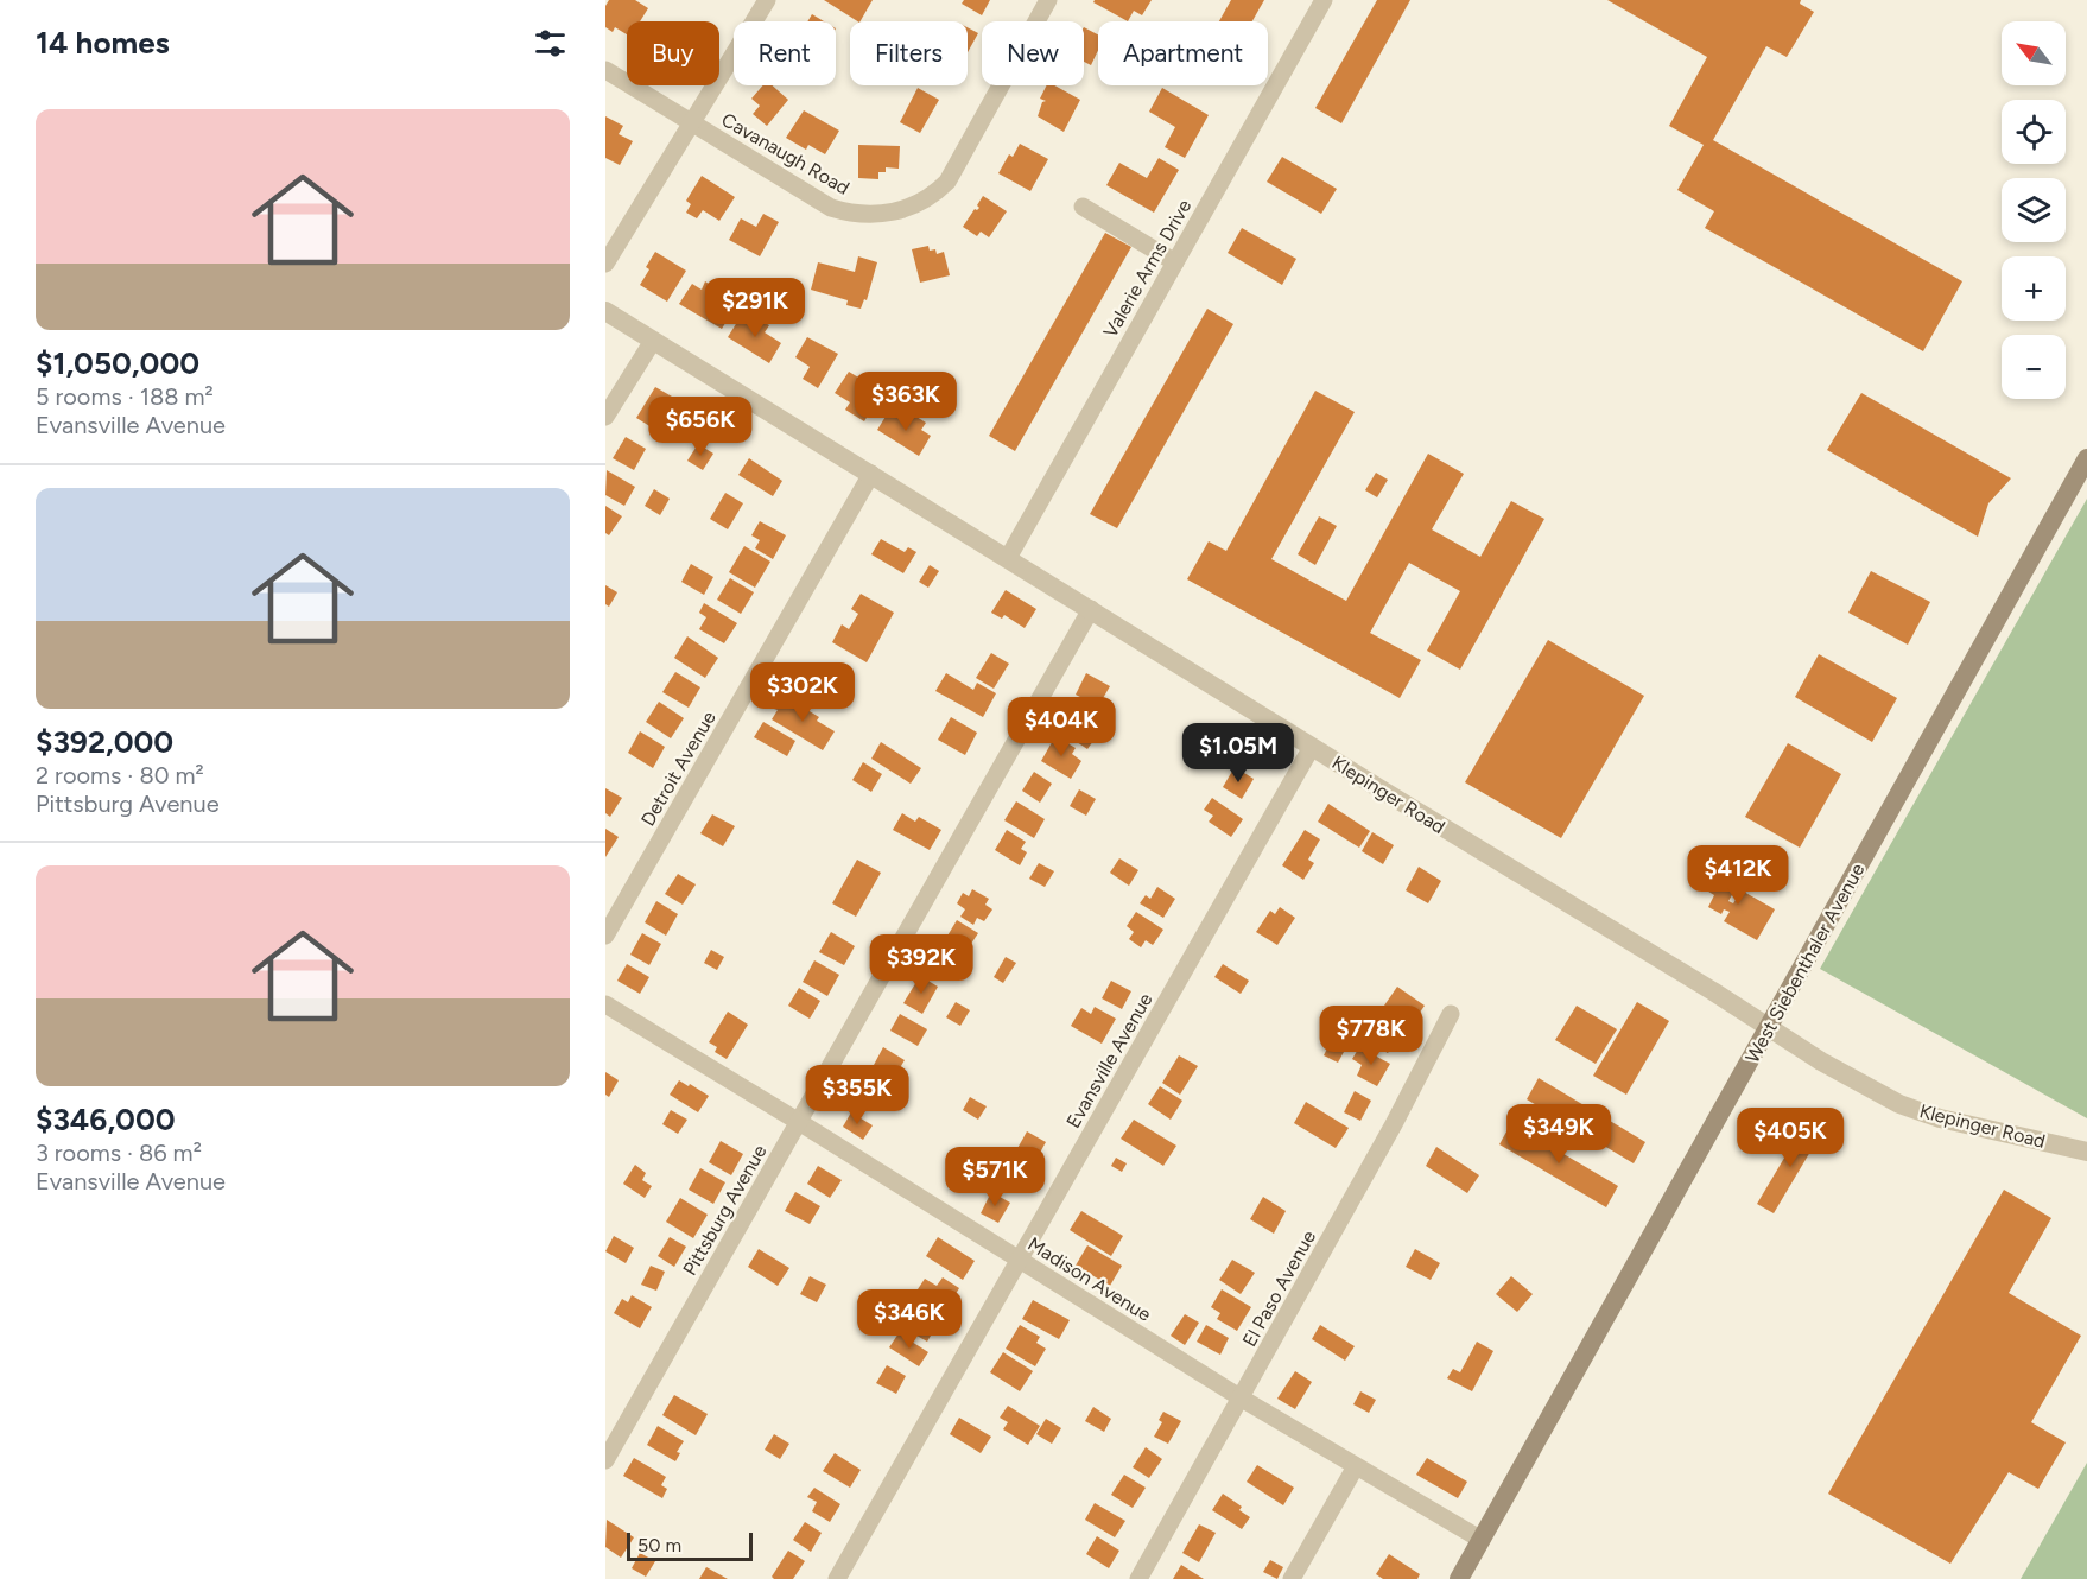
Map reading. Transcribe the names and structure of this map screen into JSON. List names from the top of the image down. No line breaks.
{"streets":{"main road":["West Siebenthaler Avenue"],"street":["Cavanaugh Road","Valerie Arms Drive","Detroit Avenue","Klepinger Road","Evansville Avenue","Pittsburg Avenue","Madison Avenue","El Paso Avenue"]},"crossings":[["Valerie Arms Drive","Klepinger Road"],["Detroit Avenue","Klepinger Road"],["Klepinger Road","West Siebenthaler Avenue"],["Klepinger Road","Evansville Avenue"],["Klepinger Road","Pittsburg Avenue"],["West Siebenthaler Avenue","Madison Avenue"],["Evansville Avenue","Madison Avenue"],["Pittsburg Avenue","Madison Avenue"],["Madison Avenue","El Paso Avenue"]],"scale_bar":"50 m","north":"top left","page":{"heading":"14 homes","map_buttons":["+","−"],"chip":["Buy","Rent","Filters","New","Apartment"],"list":[{"name":"$1,050,000","note":"5 rooms · 188 m² · Evansville Avenue"},{"name":"$392,000","note":"2 rooms · 80 m² · Pittsburg Avenue"},{"name":"$346,000","note":"3 rooms · 86 m² · Evansville Avenue"}],"price":["$291K","$363K","$656K","$302K","$404K","$1.05M","$412K","$392K","$778K","$355K","$349K","$405K","$571K","$346K"],"scale":"50 m"}}
